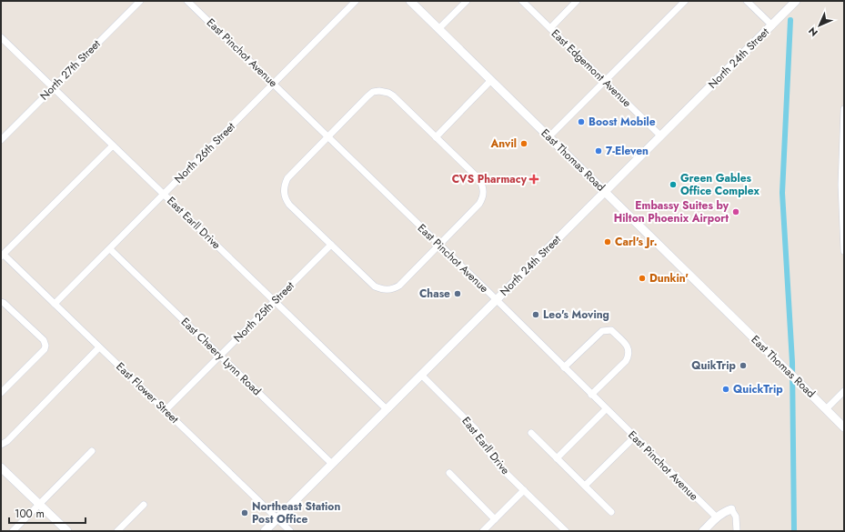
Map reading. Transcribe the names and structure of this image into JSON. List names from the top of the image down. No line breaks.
{"streets":{"main road":["North 24th Street","East Thomas Road"],"street":["East Pinchot Avenue","East Edgemont Avenue","North 27th Street","North 26th Street","East Earll Drive","North 25th Street","East Cheery Lynn Road","East Flower Street"]},"crossings":[["East Pinchot Avenue","North 24th Street"],["East Pinchot Avenue","North 26th Street"],["North 24th Street","East Edgemont Avenue"],["North 24th Street","East Thomas Road"],["North 24th Street","East Earll Drive"],["North 24th Street","East Cheery Lynn Road"],["North 24th Street","East Flower Street"],["North 27th Street","East Earll Drive"],["North 26th Street","East Earll Drive"],["North 26th Street","East Cheery Lynn Road"],["North 26th Street","East Flower Street"],["East Earll Drive","North 25th Street"],["North 25th Street","East Cheery Lynn Road"],["North 25th Street","East Flower Street"]],"places":{"other":["Boost Mobile","Anvil","7-Eleven","Green Gables Office Complex","Embassy Suites by Hilton Phoenix Airport","Carl's Jr.","Dunkin'","Chase","Leo's Moving","QuikTrip","QuickTrip","Northeast Station Post Office"],"health":["CVS Pharmacy"]},"scale_bar":"100 m","north":"bottom left"}
